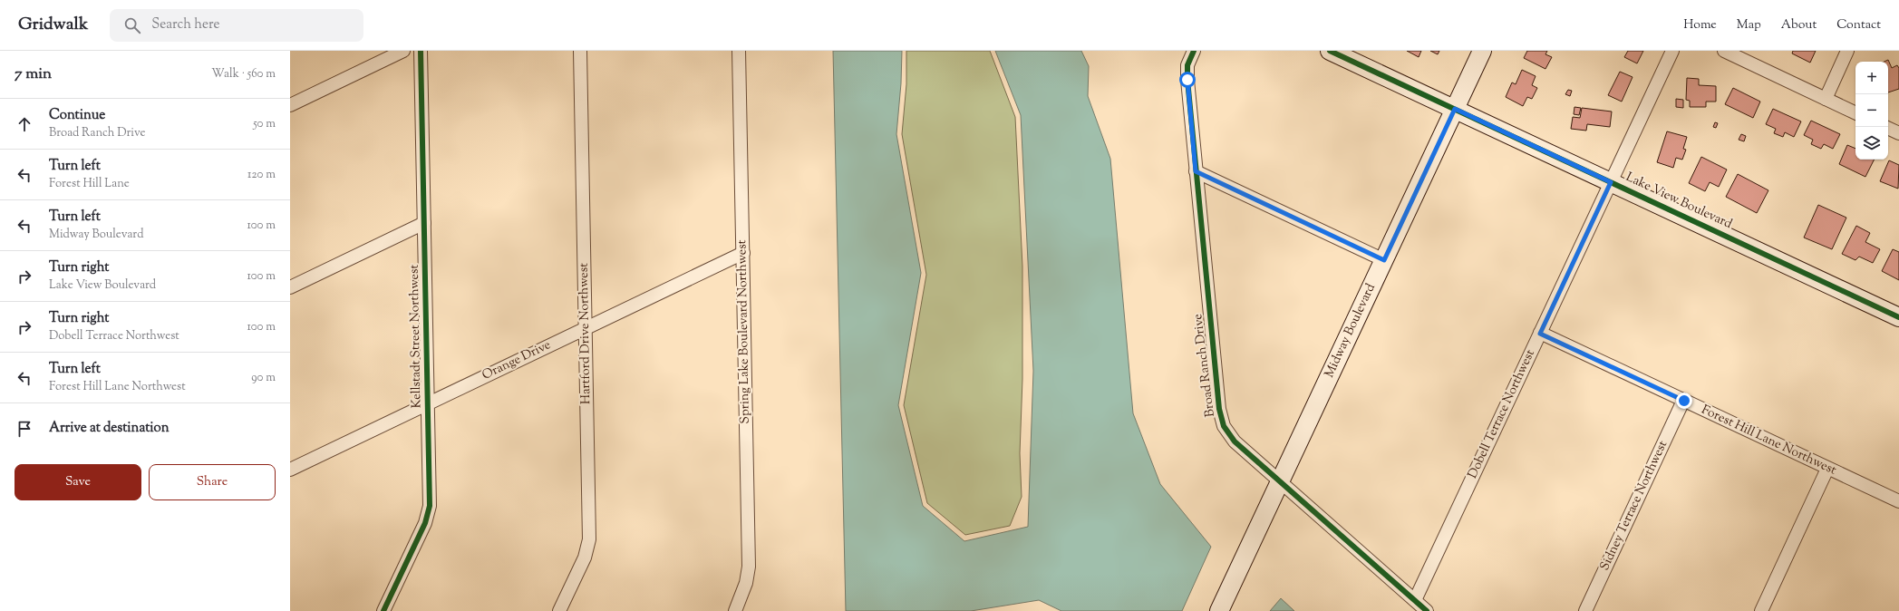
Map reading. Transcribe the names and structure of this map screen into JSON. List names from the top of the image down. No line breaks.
{"streets":{"street":["Lake View Boulevard","Midway Boulevard","Spring Lake Boulevard Northwest","Hartford Drive Northwest","Kellstadt Street Northwest","Orange Drive","Broad Ranch Drive","Dobell Terrace Northwest","Forest Hill Lane Northwest","Sidney Terrace Northwest"]},"crossings":[["Lake View Boulevard","Midway Boulevard"],["Lake View Boulevard","Dobell Terrace Northwest"],["Midway Boulevard","Broad Ranch Drive"],["Spring Lake Boulevard Northwest","Orange Drive"],["Hartford Drive Northwest","Orange Drive"],["Kellstadt Street Northwest","Orange Drive"],["Broad Ranch Drive","Dobell Terrace Northwest"],["Dobell Terrace Northwest","Forest Hill Lane Northwest"],["Forest Hill Lane Northwest","Sidney Terrace Northwest"]],"page":{"header":"Gridwalk","search":"Search here","nav":["Home","Map","About","Contact"],"heading":["7 min","Walk · 560 m"],"map_buttons":["+","−"],"list":[["Continue","Broad Ranch Drive","50 m"],["Turn left","Forest Hill Lane","120 m"],["Turn left","Midway Boulevard","100 m"],["Turn right","Lake View Boulevard","100 m"],["Turn right","Dobell Terrace Northwest","100 m"],["Turn left","Forest Hill Lane Northwest","90 m"],"Arrive at destination"],"buttons":["Save","Share"]}}
